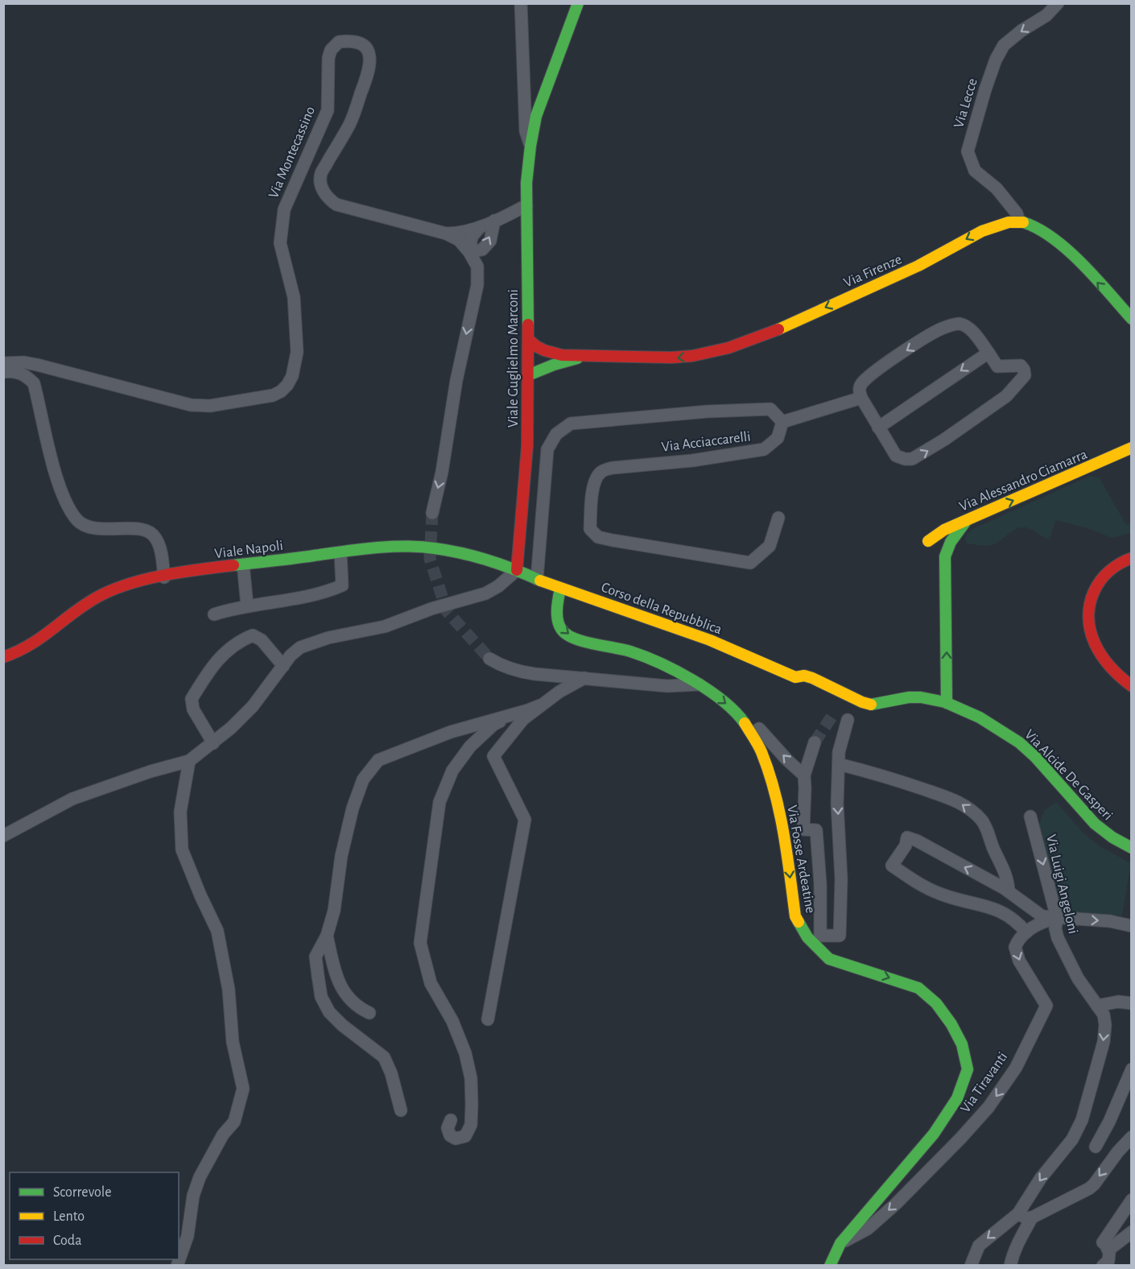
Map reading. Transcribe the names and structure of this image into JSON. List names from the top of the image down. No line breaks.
{"streets":{"main road":["Via Firenze","Viale Guglielmo Marconi","Via Alessandro Ciamarra","Viale Napoli","Corso della Repubblica","Via Alcide De Gasperi","Via Fosse Ardeatine"],"street":["Via Lecce","Via Montecassino","Via Acciaccarelli","Via Luigi Angeloni","Via Tiravanti"]},"crossings":[["Via Lecce","Via Firenze"],["Via Montecassino","Viale Guglielmo Marconi"],["Viale Guglielmo Marconi","Viale Napoli"],["Viale Guglielmo Marconi","Corso della Repubblica"],["Via Acciaccarelli","Corso della Repubblica"],["Viale Napoli","Corso della Repubblica"],["Corso della Repubblica","Via Alcide De Gasperi"],["Corso della Repubblica","Via Fosse Ardeatine"],["Via Fosse Ardeatine","Via Tiravanti"]],"one_way":["Via Lecce","Via Firenze","Via Alessandro Ciamarra","Via Tiravanti"],"legend":["Scorrevole","Lento","Coda"]}
